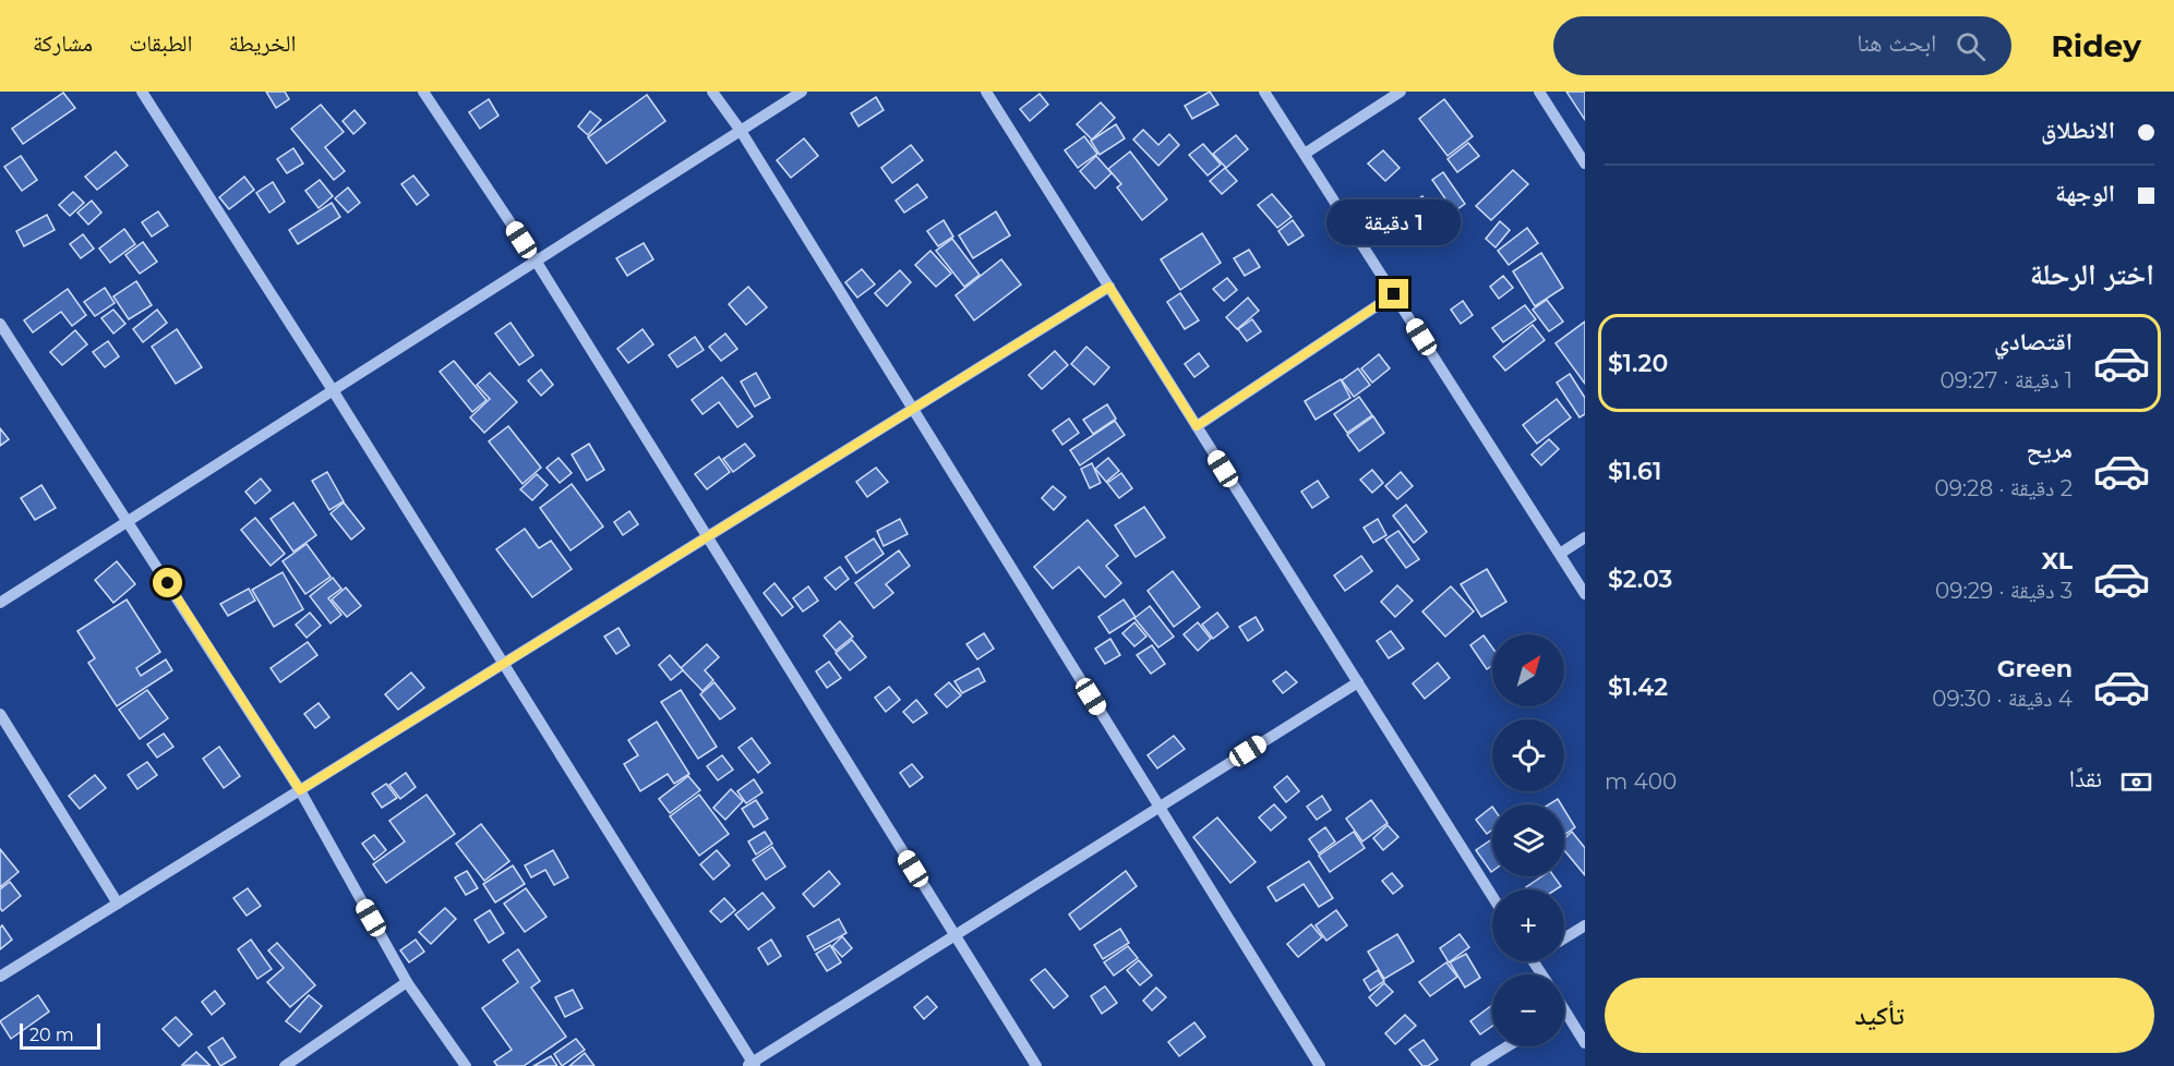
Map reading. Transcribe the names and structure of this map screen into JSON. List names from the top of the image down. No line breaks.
{"scale_bar":"20 m","north":"top right","page":{"header":"Ridey","search":"ابحث هنا","nav":["الخريطة","الطبقات","مشاركة"],"banner":["الانطلاق","الوجهة"],"bubble":"1 دقيقة","heading":"اختر الرحلة","list":[{"name":"اقتصادي","note":"1 دقيقة · 09:27","value":"$1.20"},{"name":"مريح","note":"2 دقيقة · 09:28","value":"$1.61"},{"name":"XL","note":"3 دقيقة · 09:29","value":"$2.03"},{"name":"Green","note":"4 دقيقة · 09:30","value":"$1.42"}],"map_buttons":["+","−"],"pay":["نقدًا","400 m"],"buttons":"تأكيد","scale":"20 m"}}
